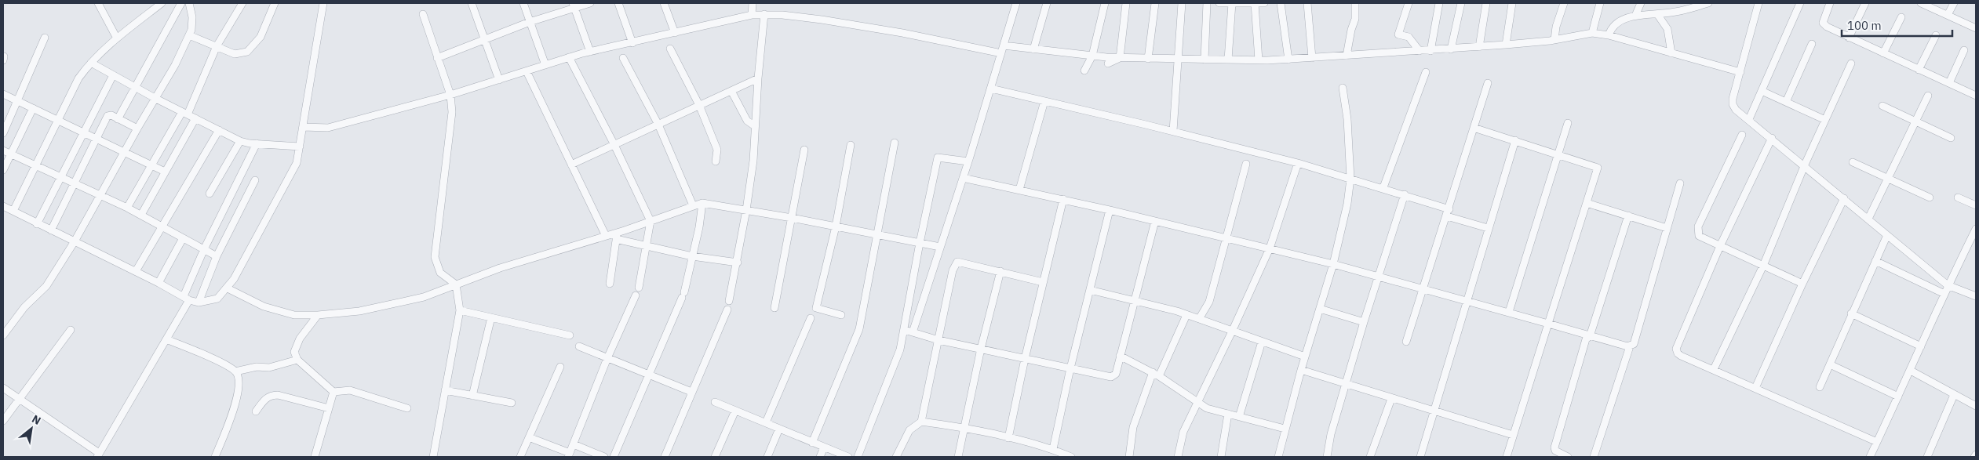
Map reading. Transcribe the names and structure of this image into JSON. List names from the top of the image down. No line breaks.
{"scale_bar":"100 m","north":"top right"}
